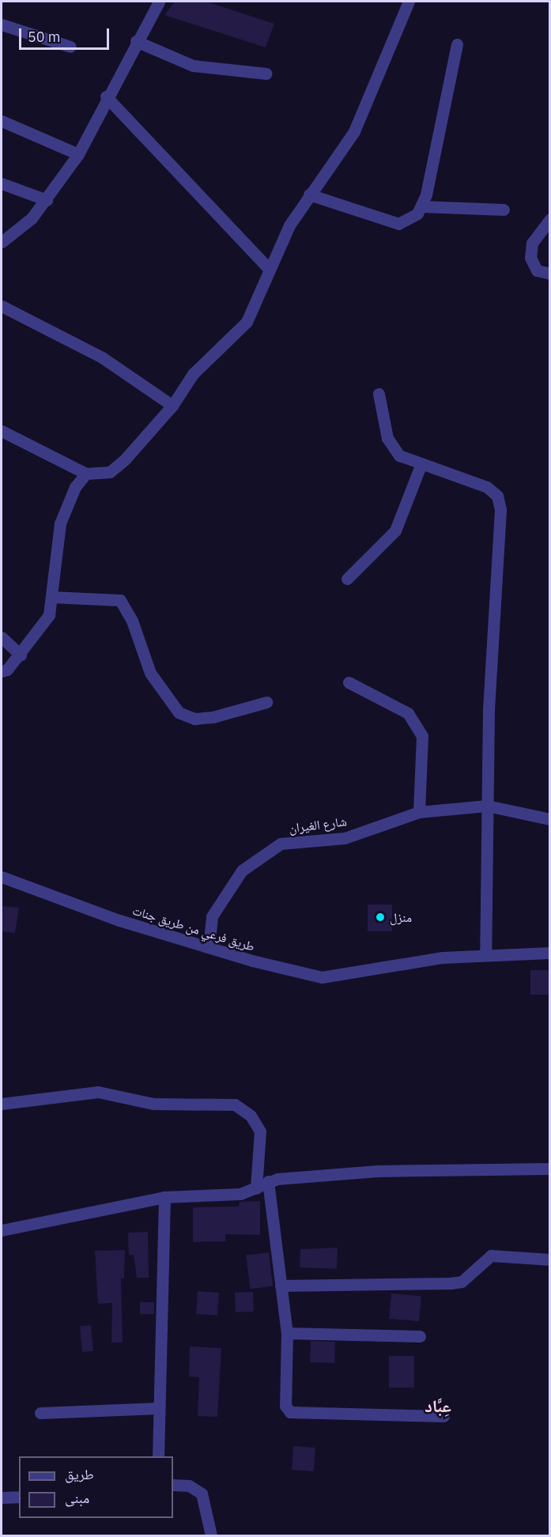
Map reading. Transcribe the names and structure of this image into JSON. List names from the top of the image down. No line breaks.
{"streets":{"street":["شارع الغيران","طريق فرعي من طريق جنات"]},"crossings":[["شارع الغيران","طريق فرعي من طريق جنات"]],"districts":["عِبَّاد"],"places":["منزل"],"legend":["طريق","مبنى"],"scale_bar":"50 m"}
